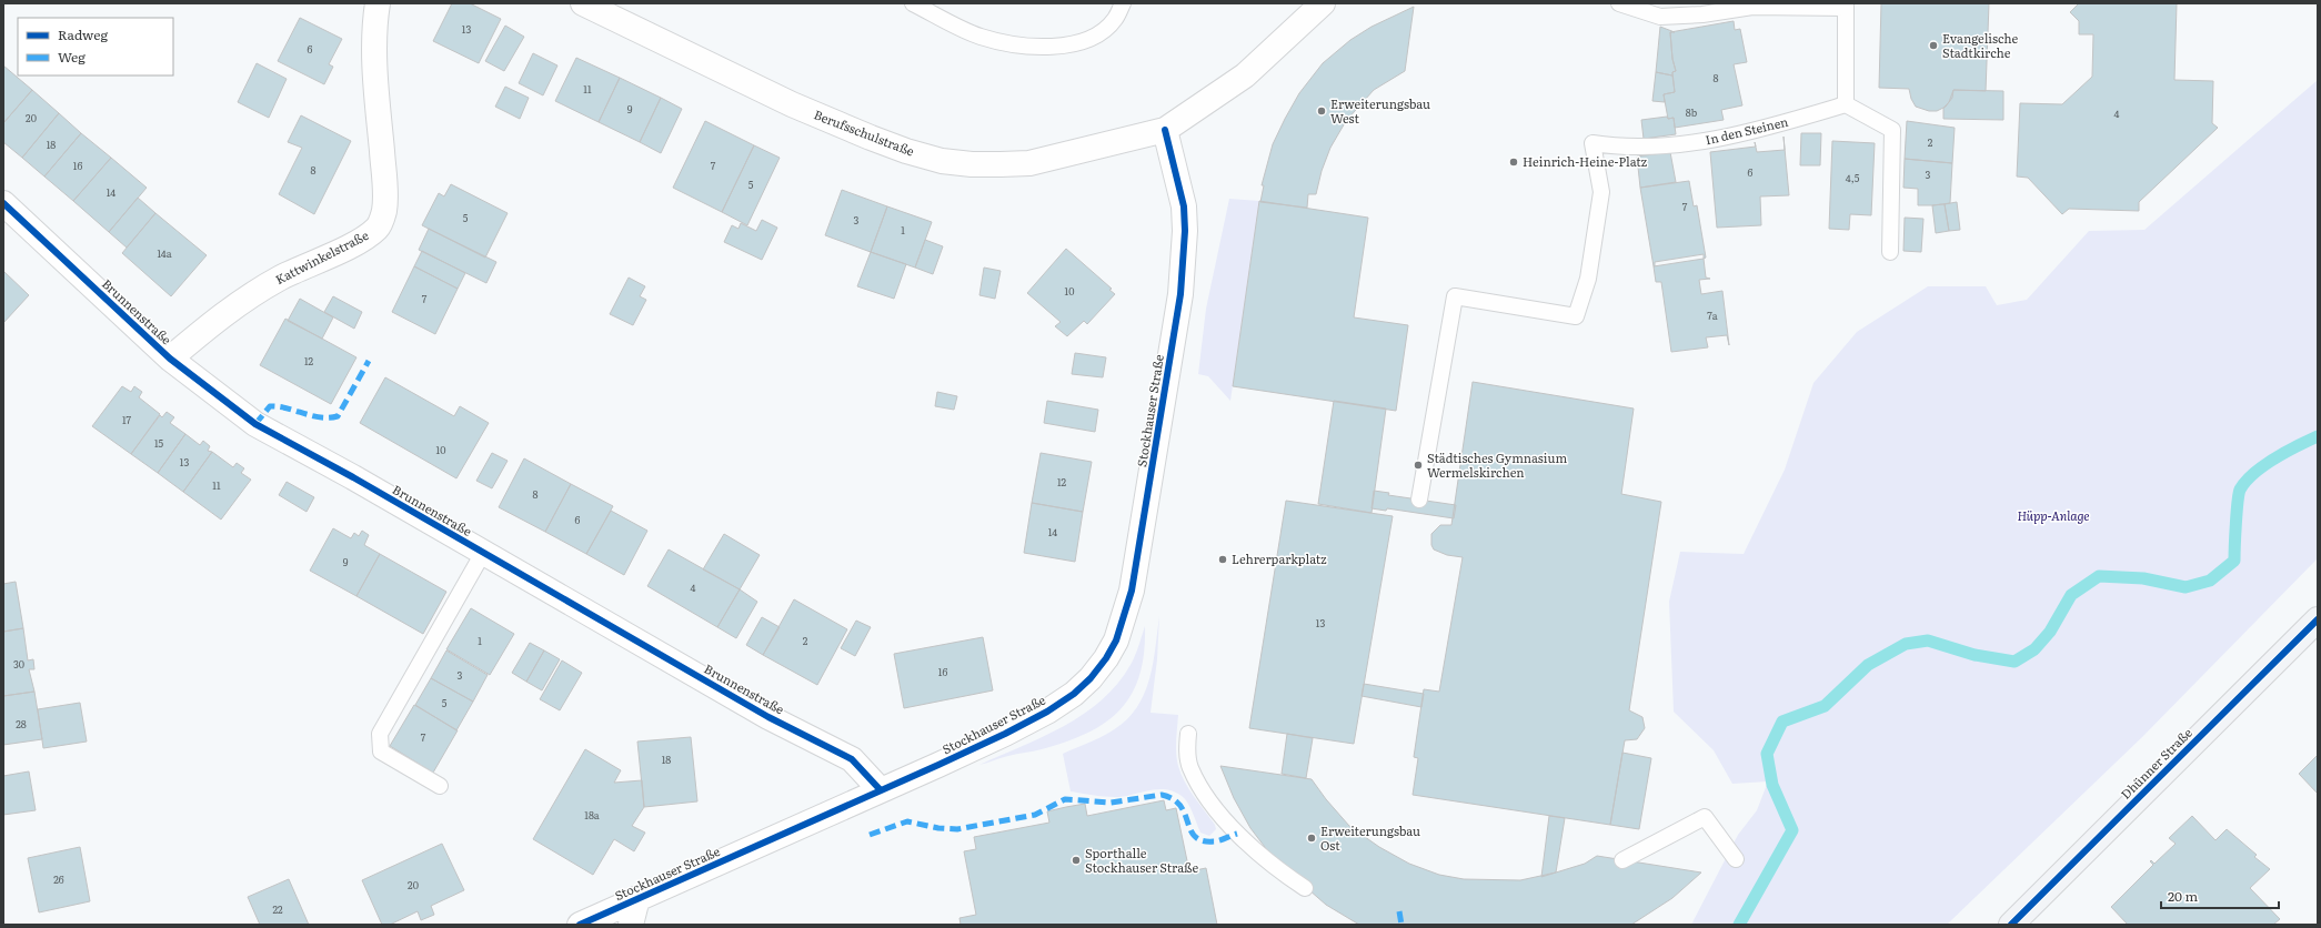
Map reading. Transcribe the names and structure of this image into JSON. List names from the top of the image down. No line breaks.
{"streets":{"main road":["Dhünner Straße"],"street":["Berufsschulstraße","Kattwinkelstraße","Brunnenstraße","Stockhauser Straße"],"lane":["In den Steinen"]},"crossings":[["Berufsschulstraße","Stockhauser Straße"],["Kattwinkelstraße","Brunnenstraße"],["Brunnenstraße","Stockhauser Straße"]],"parks":["Hüpp-Anlage"],"places":["Evangelische Stadtkirche","Erweiterungsbau West","Heinrich-Heine-Platz","Städtisches Gymnasium Wermelskirchen","Lehrerparkplatz","Erweiterungsbau Ost","Sporthalle Stockhauser Straße"],"house_numbers":["13","6","8","11","9","8b","4","20","2","18","16","7","8","6","3","4,5","5","14","7","5","3","1","14a","10","7","7a","12","17","15","10","13","12","11","8","6","14","9","4","13","1","2","30","16","3","5","28","7","18","18a","26","20","22"],"legend":["Radweg","Weg"],"scale_bar":"20 m"}
